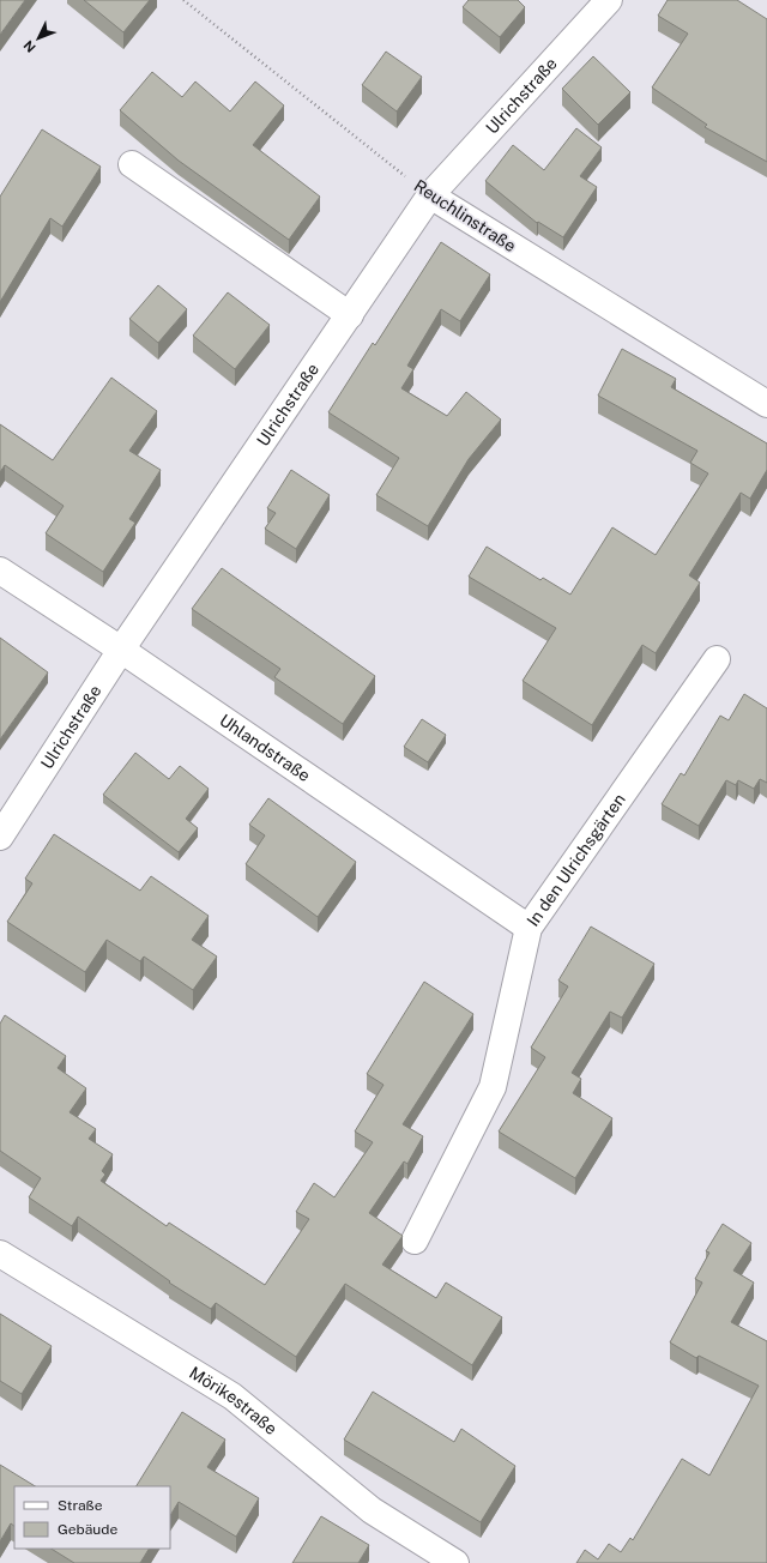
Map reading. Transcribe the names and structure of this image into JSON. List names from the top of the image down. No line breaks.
{"streets":{"street":["Ulrichstraße","Reuchlinstraße","Uhlandstraße","In den Ulrichsgärten","Mörikestraße"]},"crossings":[["Ulrichstraße","Reuchlinstraße"],["Ulrichstraße","Uhlandstraße"],["Uhlandstraße","In den Ulrichsgärten"]],"legend":["Straße","Gebäude"],"north":"bottom left"}
